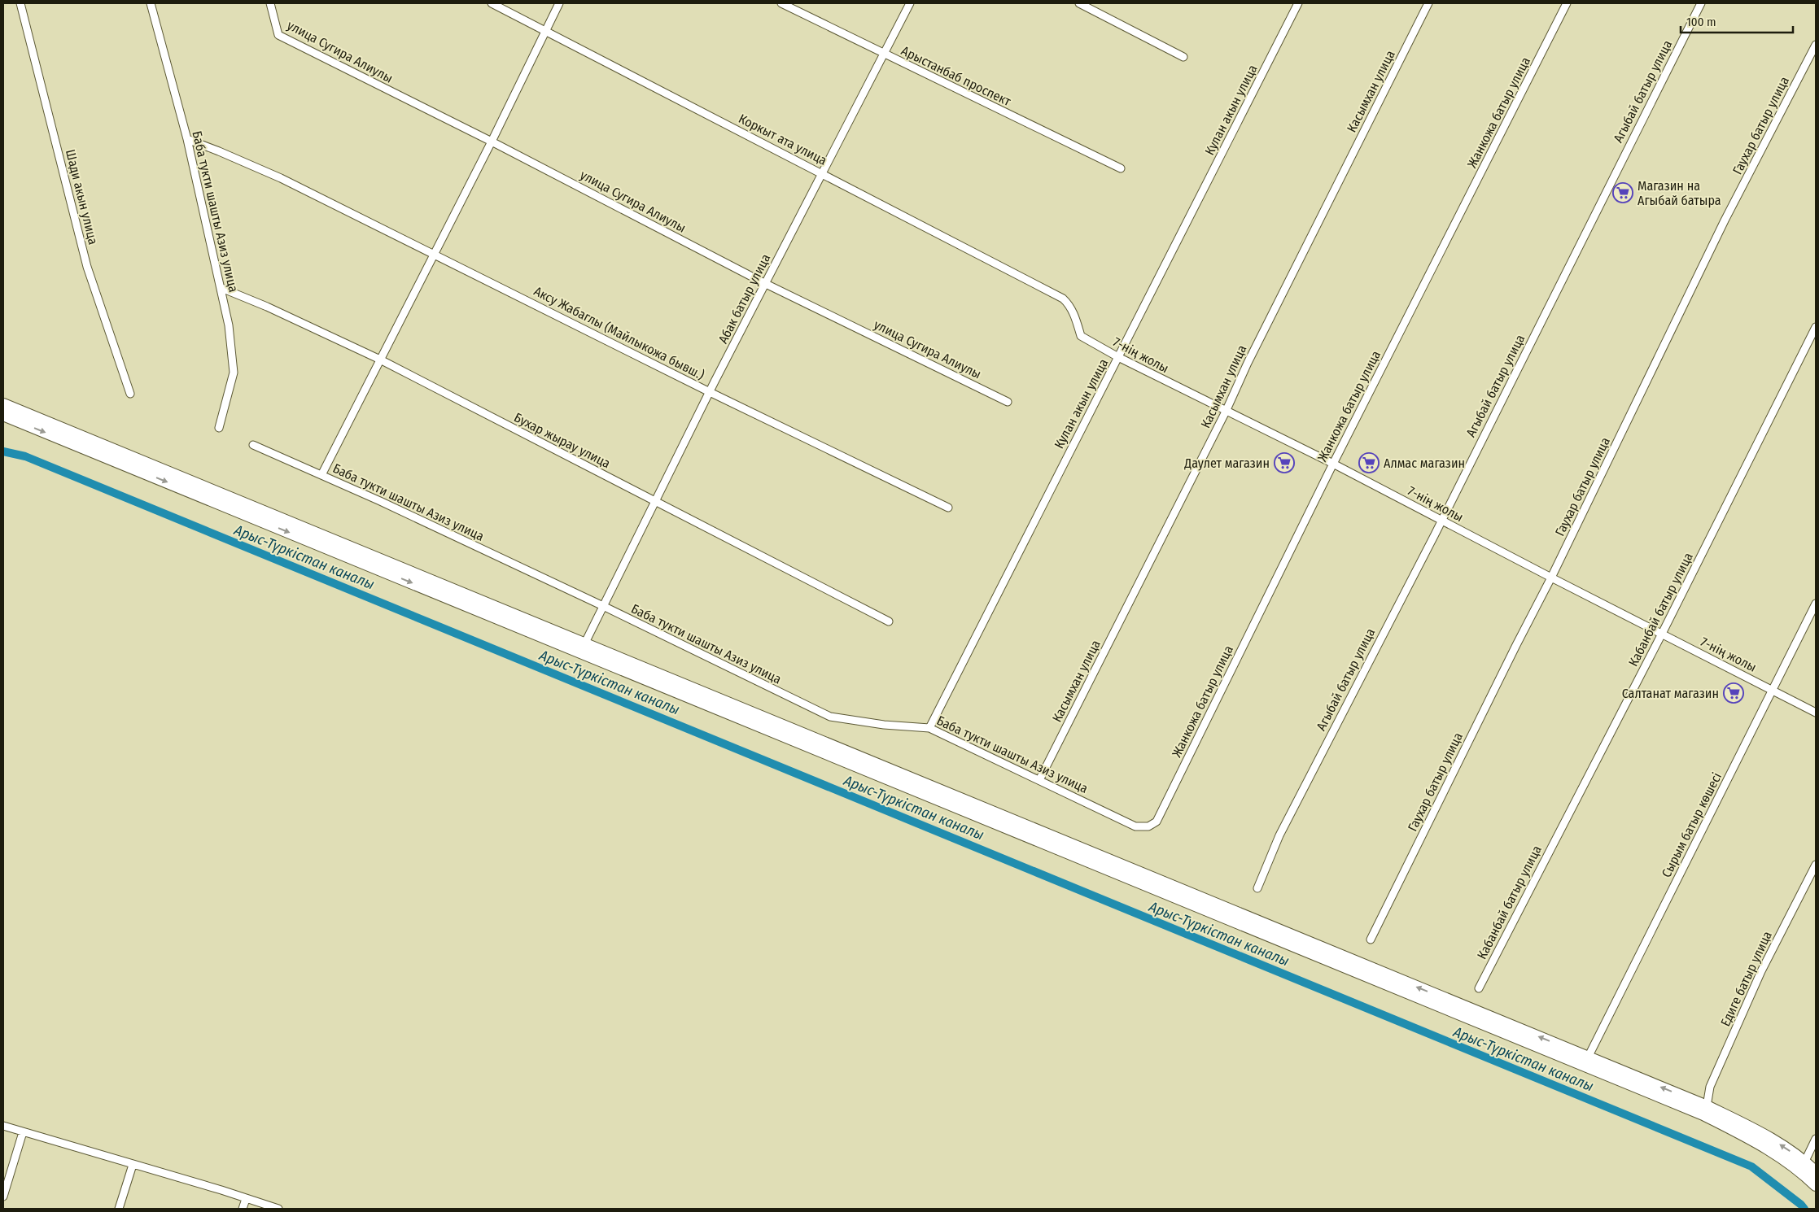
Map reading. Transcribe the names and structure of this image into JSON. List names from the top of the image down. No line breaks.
{"streets":{"street":["улица Сугира Алиулы","Арыстанбаб проспект","Касымхан улица","Агыбай батыр улица","Кулан акын улица","Жанкожа батыр улица","Гаухар батыр улица","Коркыт ата улица","Шади акын улица","Баба тукти шашты Азиз улица","Абак батыр улица","Аксу Жабаглы (Майлыкожа бывш.)","7-нің жолы","Бухар жырау улица","Кабанбай батыр улица","Сырым батыр көшесі","Едиге батыр улица"]},"crossings":[["улица Сугира Алиулы","Абак батыр улица"],["Арыстанбаб проспект","Абак батыр улица"],["Касымхан улица","Баба тукти шашты Азиз улица"],["Касымхан улица","7-нің жолы"],["Агыбай батыр улица","7-нің жолы"],["Кулан акын улица","Баба тукти шашты Азиз улица"],["Кулан акын улица","7-нің жолы"],["Жанкожа батыр улица","Баба тукти шашты Азиз улица"],["Жанкожа батыр улица","7-нің жолы"],["Гаухар батыр улица","7-нің жолы"],["Коркыт ата улица","Абак батыр улица"],["Коркыт ата улица","7-нің жолы"],["Баба тукти шашты Азиз улица","Абак батыр улица"],["Баба тукти шашты Азиз улица","Аксу Жабаглы (Майлыкожа бывш.)"],["Баба тукти шашты Азиз улица","Бухар жырау улица"],["Абак батыр улица","Аксу Жабаглы (Майлыкожа бывш.)"],["Абак батыр улица","Бухар жырау улица"],["7-нің жолы","Кабанбай батыр улица"],["7-нің жолы","Сырым батыр көшесі"]],"water":["Арыс-Түркістан каналы"],"places":{"supermarket":["Магазин на Агыбай батыра","Даулет магазин","Алмас магазин","Салтанат магазин"]},"scale_bar":"100 m"}
